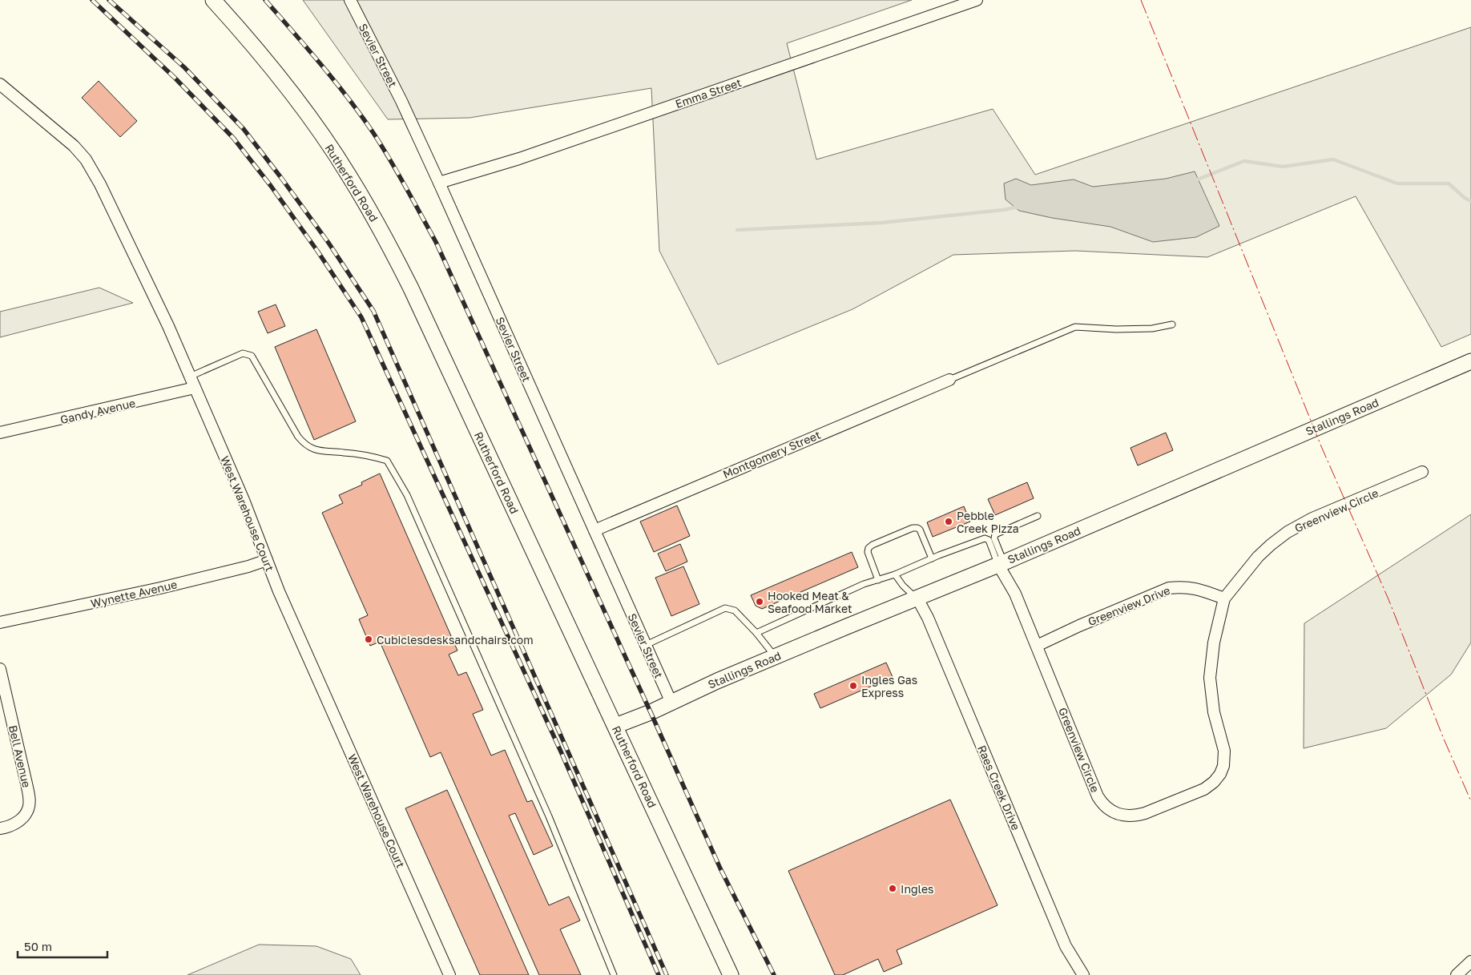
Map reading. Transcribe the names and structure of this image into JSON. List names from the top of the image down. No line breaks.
{"streets":{"street":["Sevier Street","Emma Street","Rutherford Road","Gandy Avenue","Stallings Road","Montgomery Street","Greenview Circle","West Warehouse Court","Wynette Avenue","Greenview Drive","Bell Avenue","Raes Creek Drive"]},"crossings":[["Sevier Street","Emma Street"],["Sevier Street","Stallings Road"],["Sevier Street","Montgomery Street"],["Rutherford Road","Stallings Road"],["Gandy Avenue","West Warehouse Court"],["Stallings Road","Greenview Circle"],["Stallings Road","Raes Creek Drive"],["Greenview Circle","Greenview Drive"],["West Warehouse Court","Wynette Avenue"]],"places":["Pebble Creek Pizza","Hooked Meat & Seafood Market","Cubiclesdesksandchairs.com","Ingles Gas Express","Ingles"],"scale_bar":"50 m"}
